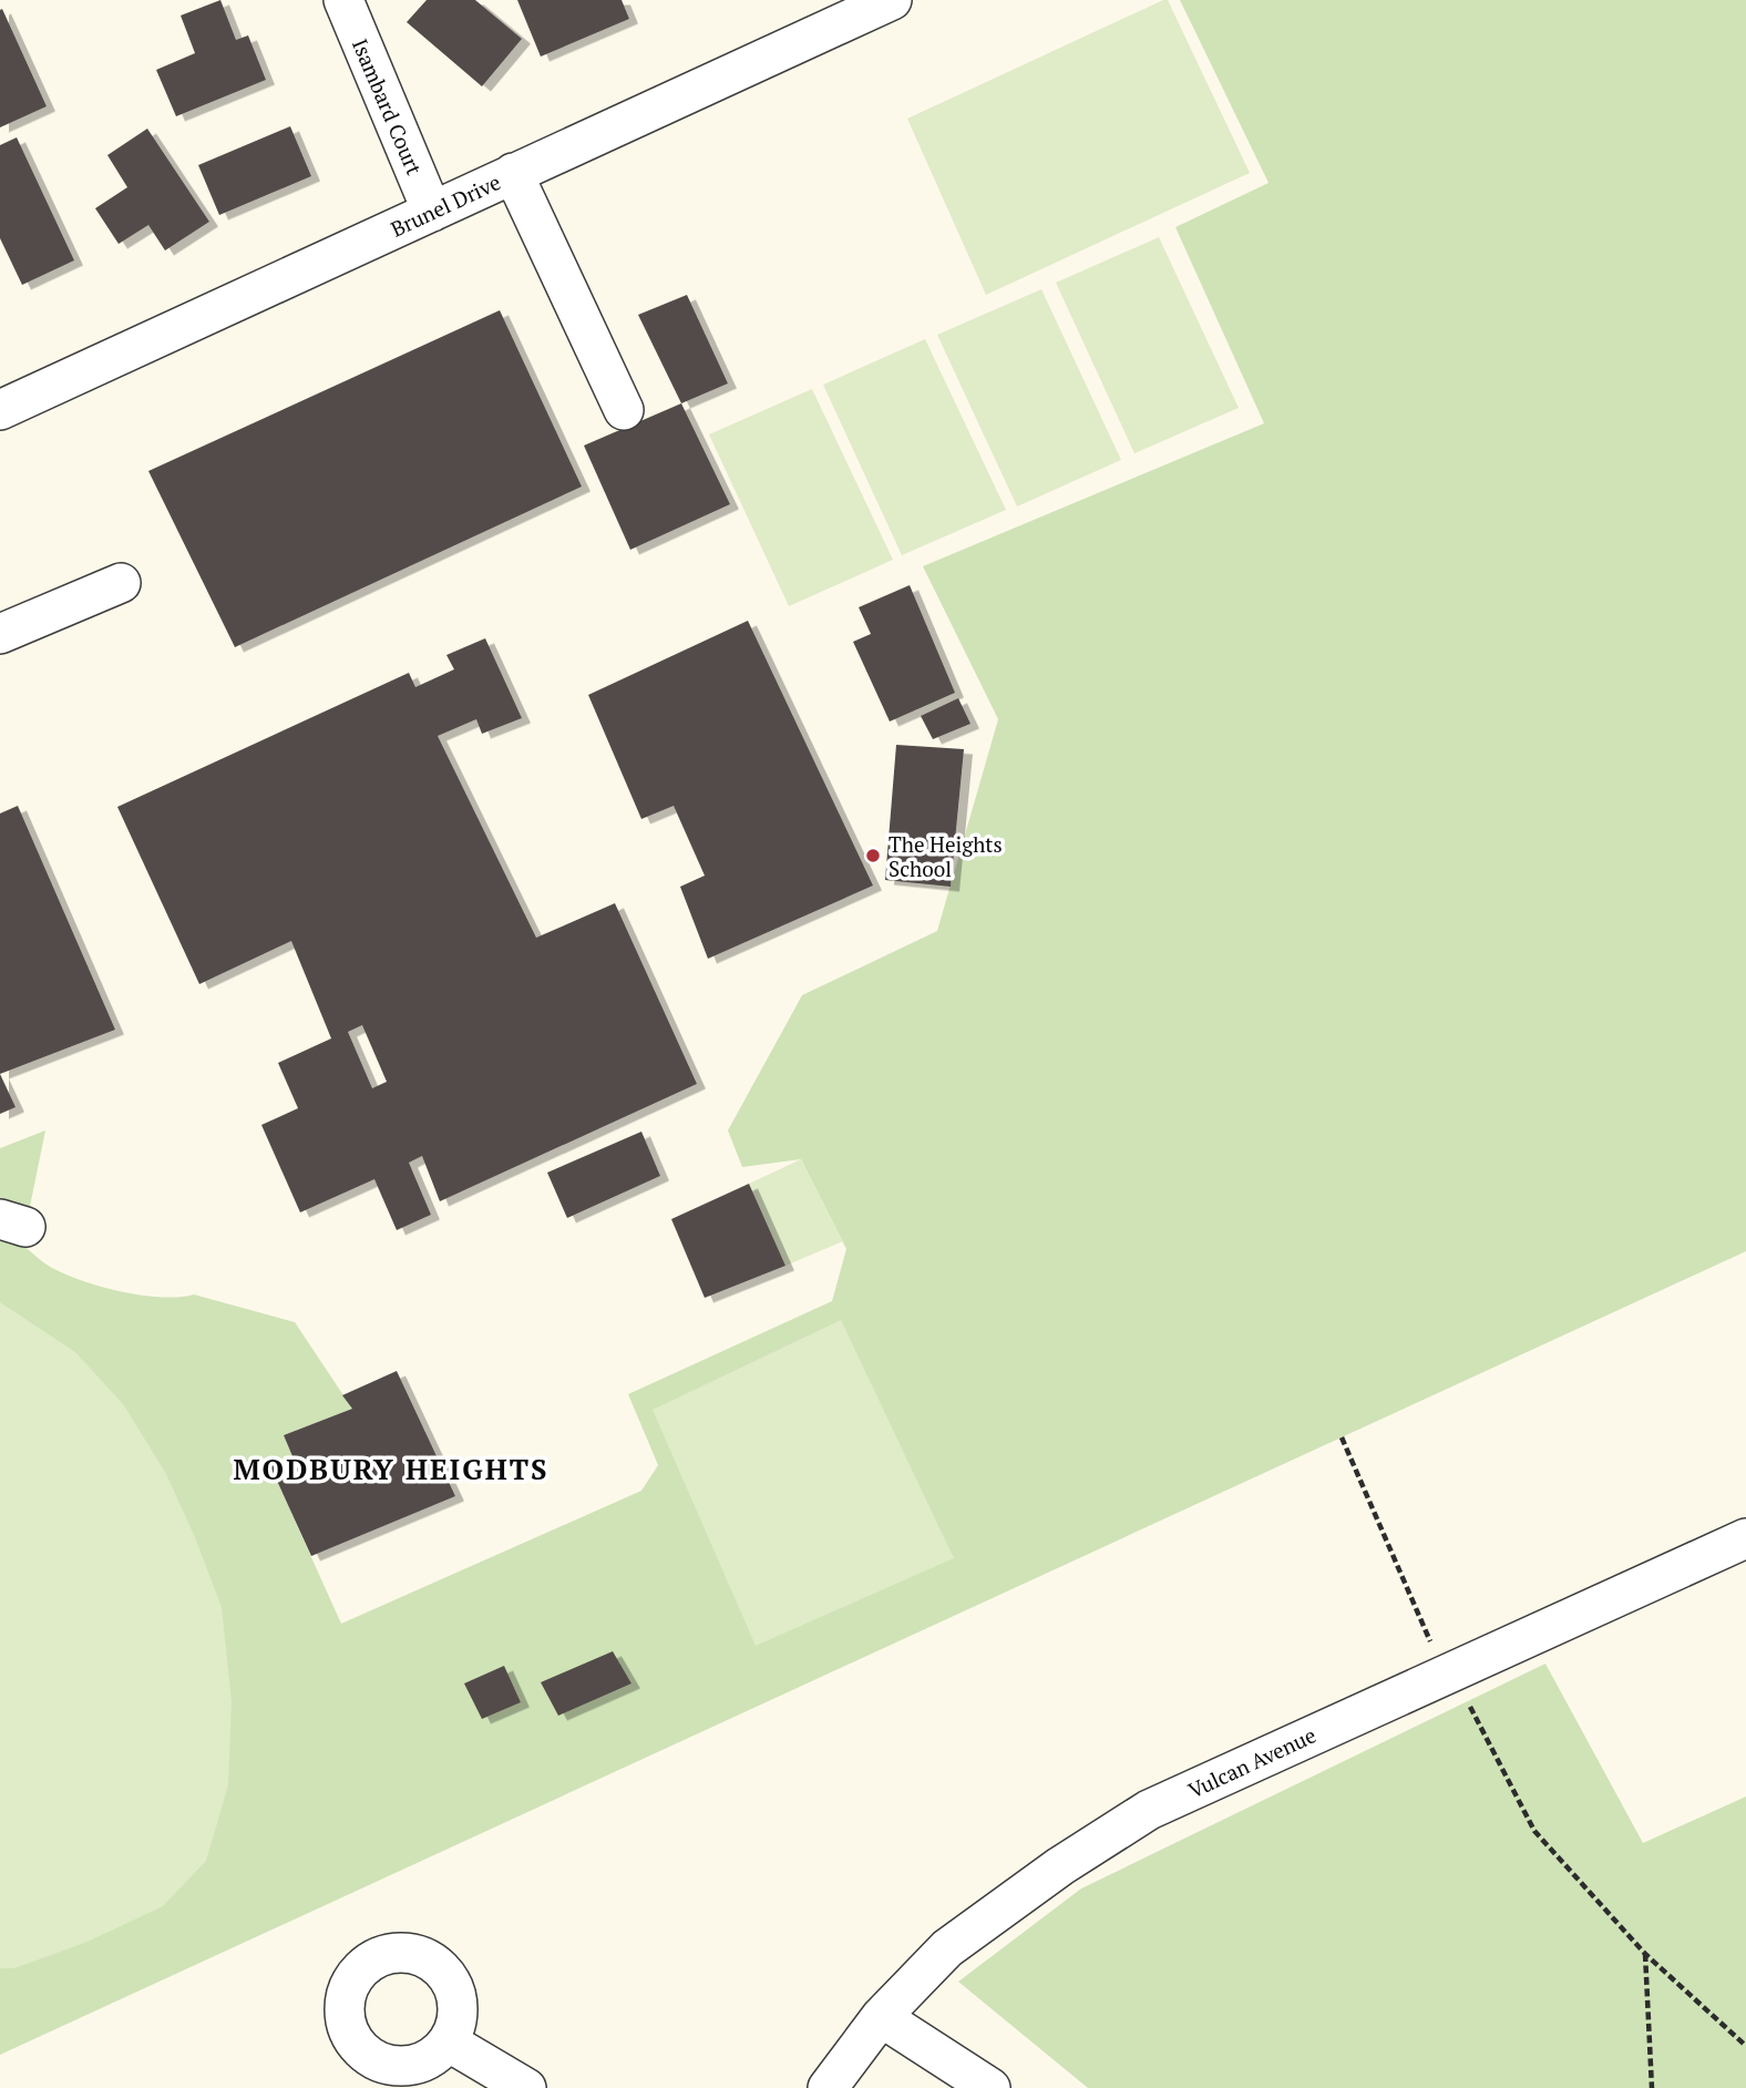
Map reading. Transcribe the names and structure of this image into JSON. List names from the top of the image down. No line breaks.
{"streets":{"street":["Isambard Court","Brunel Drive","Vulcan Avenue"]},"crossings":[["Isambard Court","Brunel Drive"]],"districts":["MODBURY HEIGHTS"],"places":["The Heights School"]}
